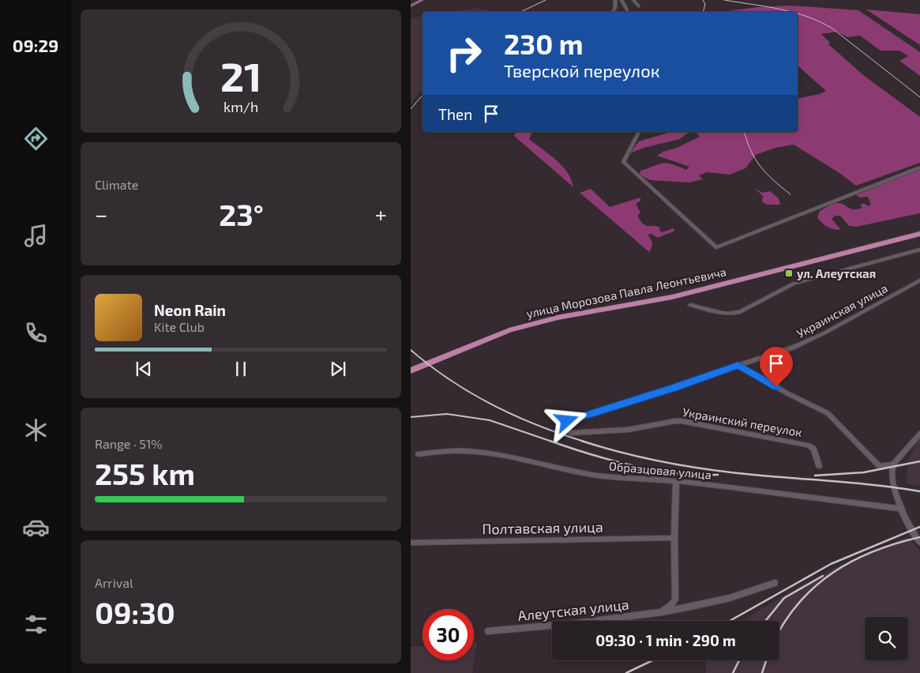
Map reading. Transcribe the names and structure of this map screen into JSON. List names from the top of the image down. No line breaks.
{"streets":{"main road":["улица Морозова Павла Леонтьевича"],"street":["Украинская улица","Украинский переулок","Образцовая улица","Полтавская улица","Алеутская улица"]},"crossings":[["Украинская улица","Украинский переулок"]],"places":{"transit":["ул. Алеутская"]},"page":{"tabs":"09:29","turn":["230 m","Тверской переулок"],"then":"Then","tile":["Climate",["Range · 51%","255 km"],["Arrival","09:30"]],"heat":["−","23°","+"],"song":["Neon Rain","Kite Club"],"limit":"30","trip":"09:30 · 1 min · 290 m","gauge":["21","km/h"]}}
